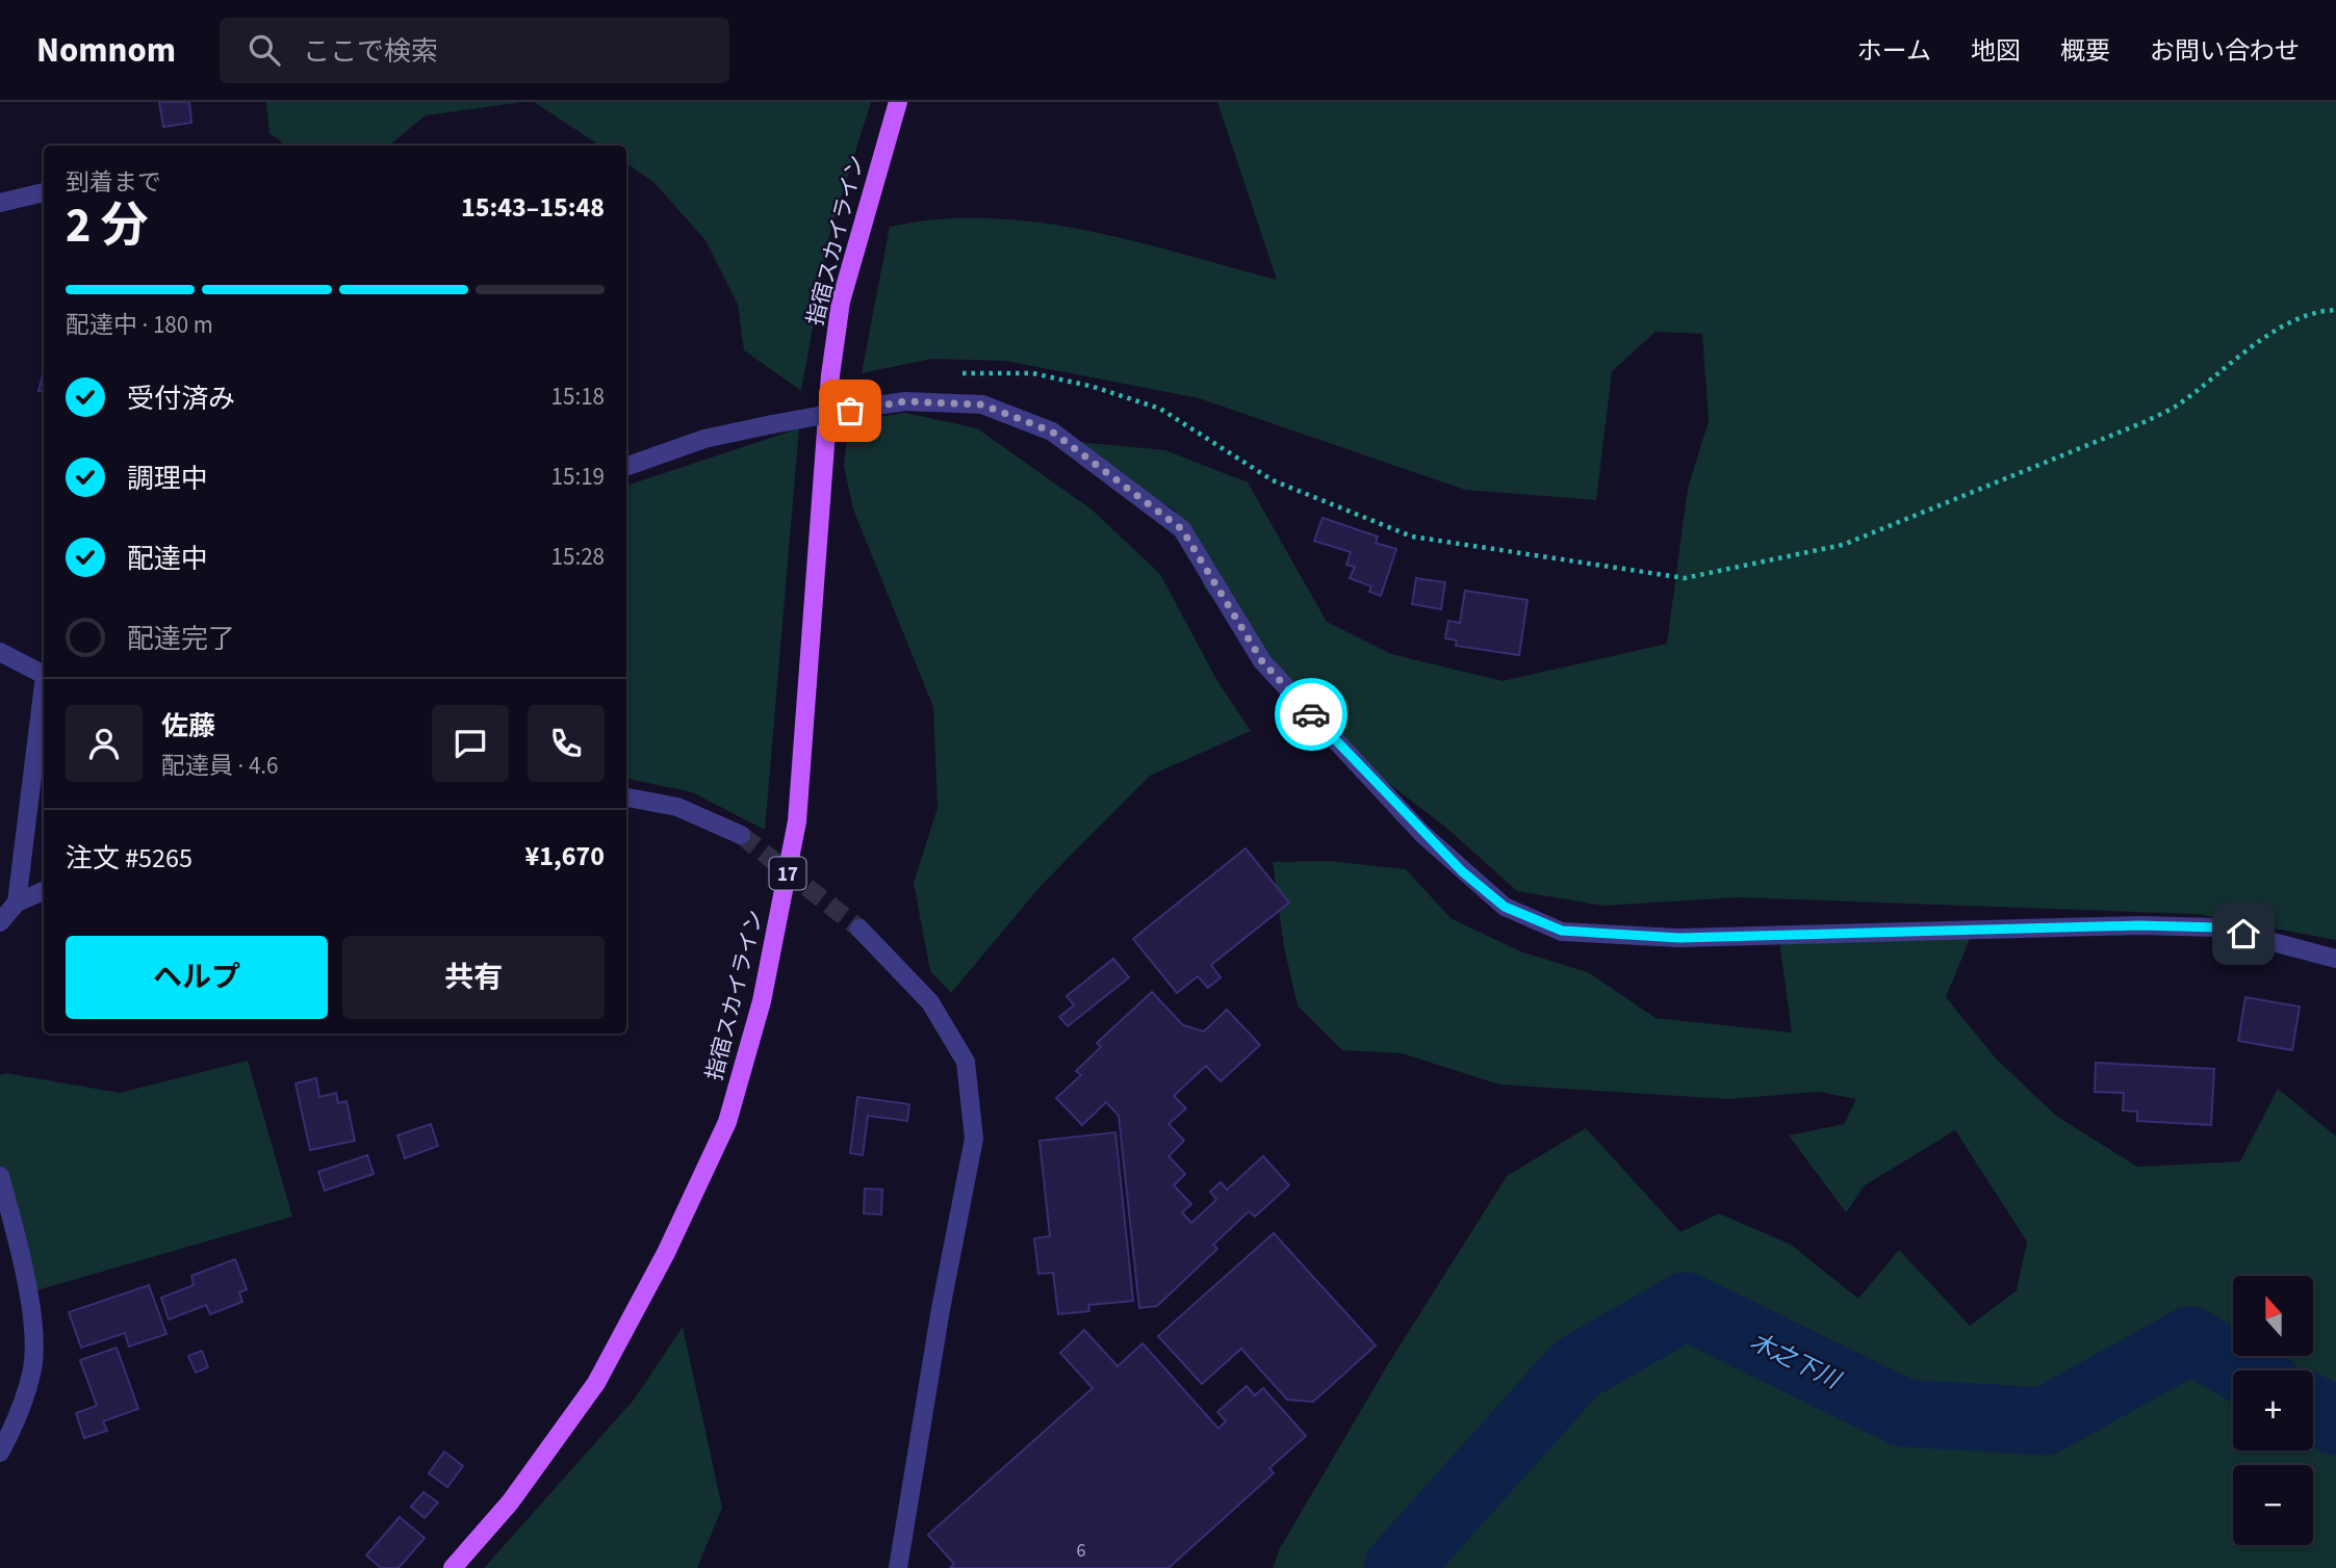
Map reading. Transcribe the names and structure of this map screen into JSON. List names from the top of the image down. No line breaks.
{"streets":{"main road":["指宿スカイライン","17"]},"water":["木之下川"],"house_numbers":["6"],"north":"top","page":{"header":"Nomnom","search":"ここで検索","nav":["ホーム","地図","概要","お問い合わせ"],"heading":["2 分","到着まで","15:43–15:48"],"panel":["佐藤","配達員 · 4.6","注文 #5265","¥1,670"],"bar":"配達中 · 180 m","list":[["受付済み","15:18"],["調理中","15:19"],["配達中","15:28"],"配達完了"],"buttons":["ヘルプ","共有"],"map_buttons":["+","−"]}}
